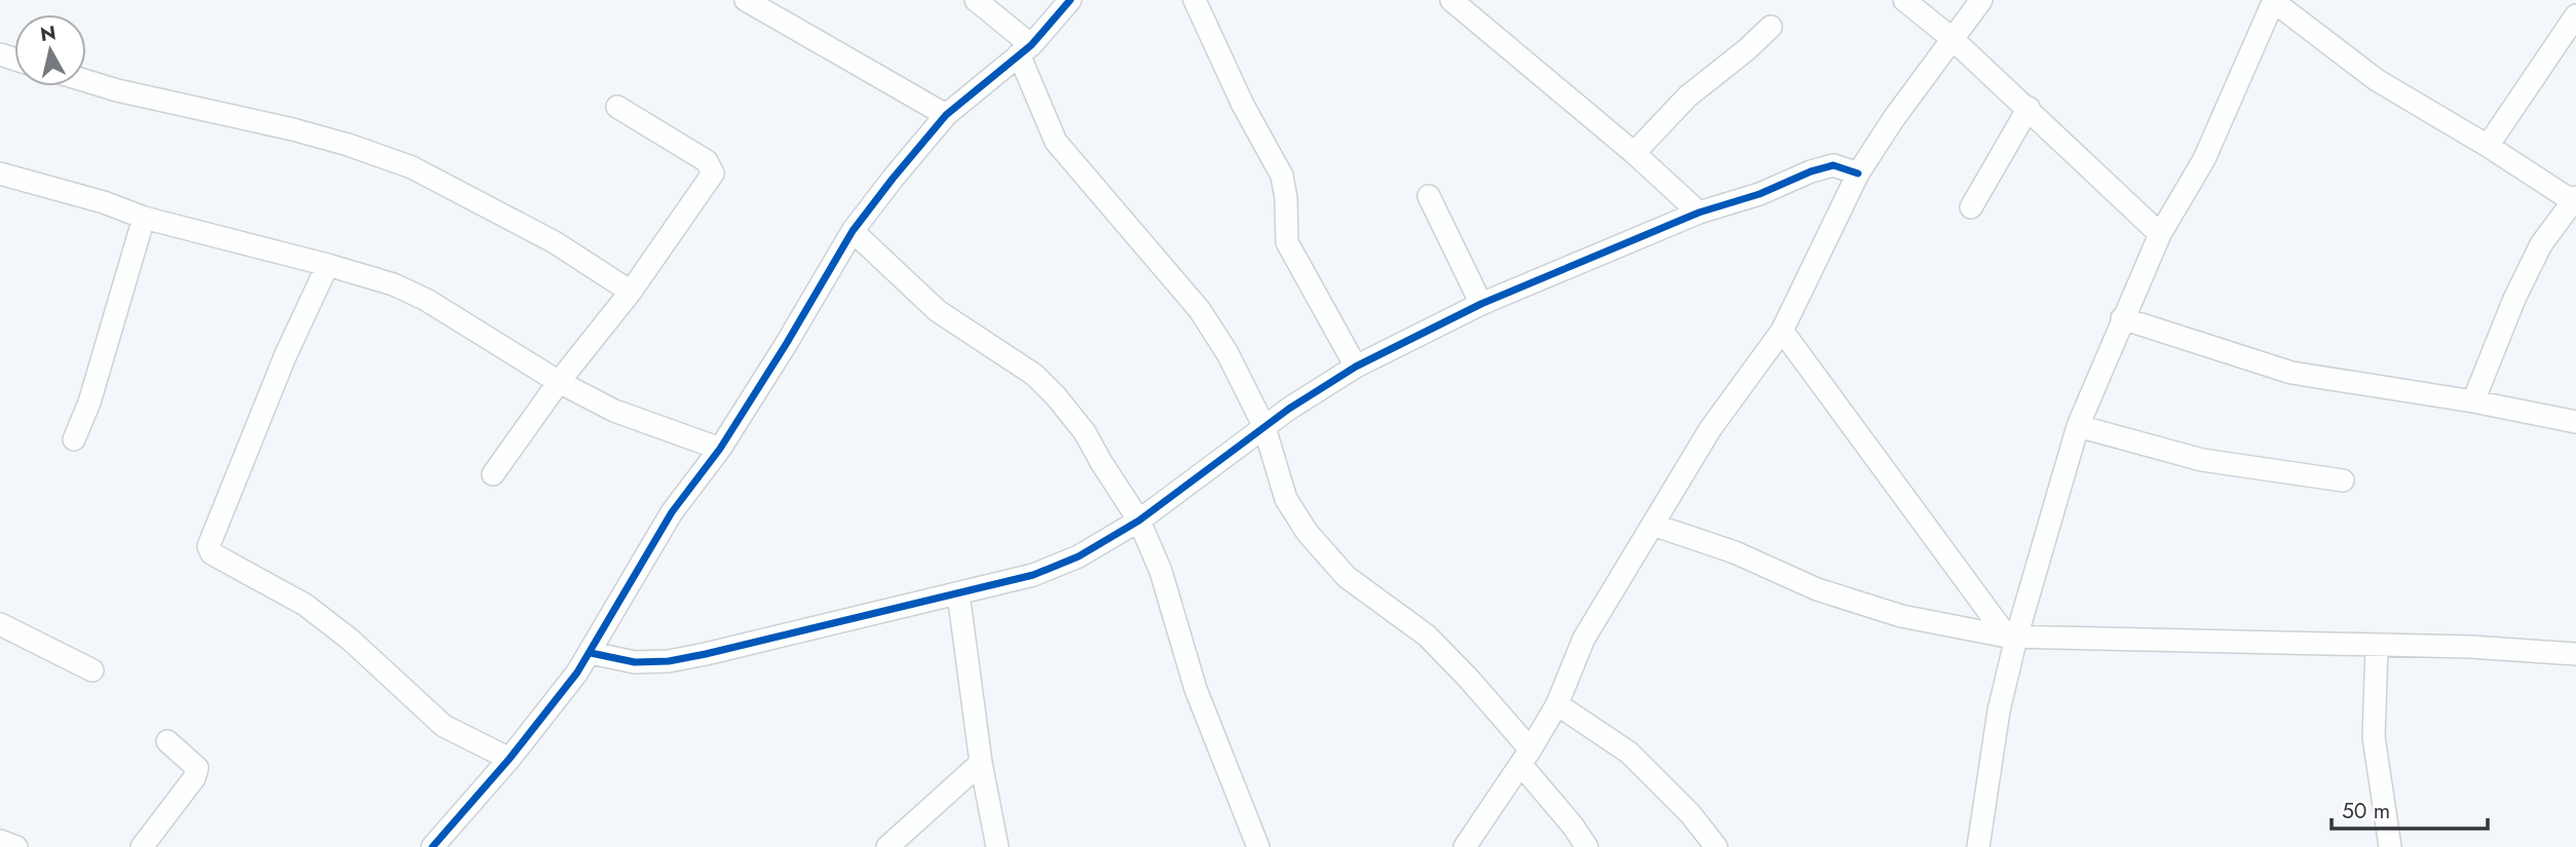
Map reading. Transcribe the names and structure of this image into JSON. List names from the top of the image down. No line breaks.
{"scale_bar":"50 m","north":"top"}
